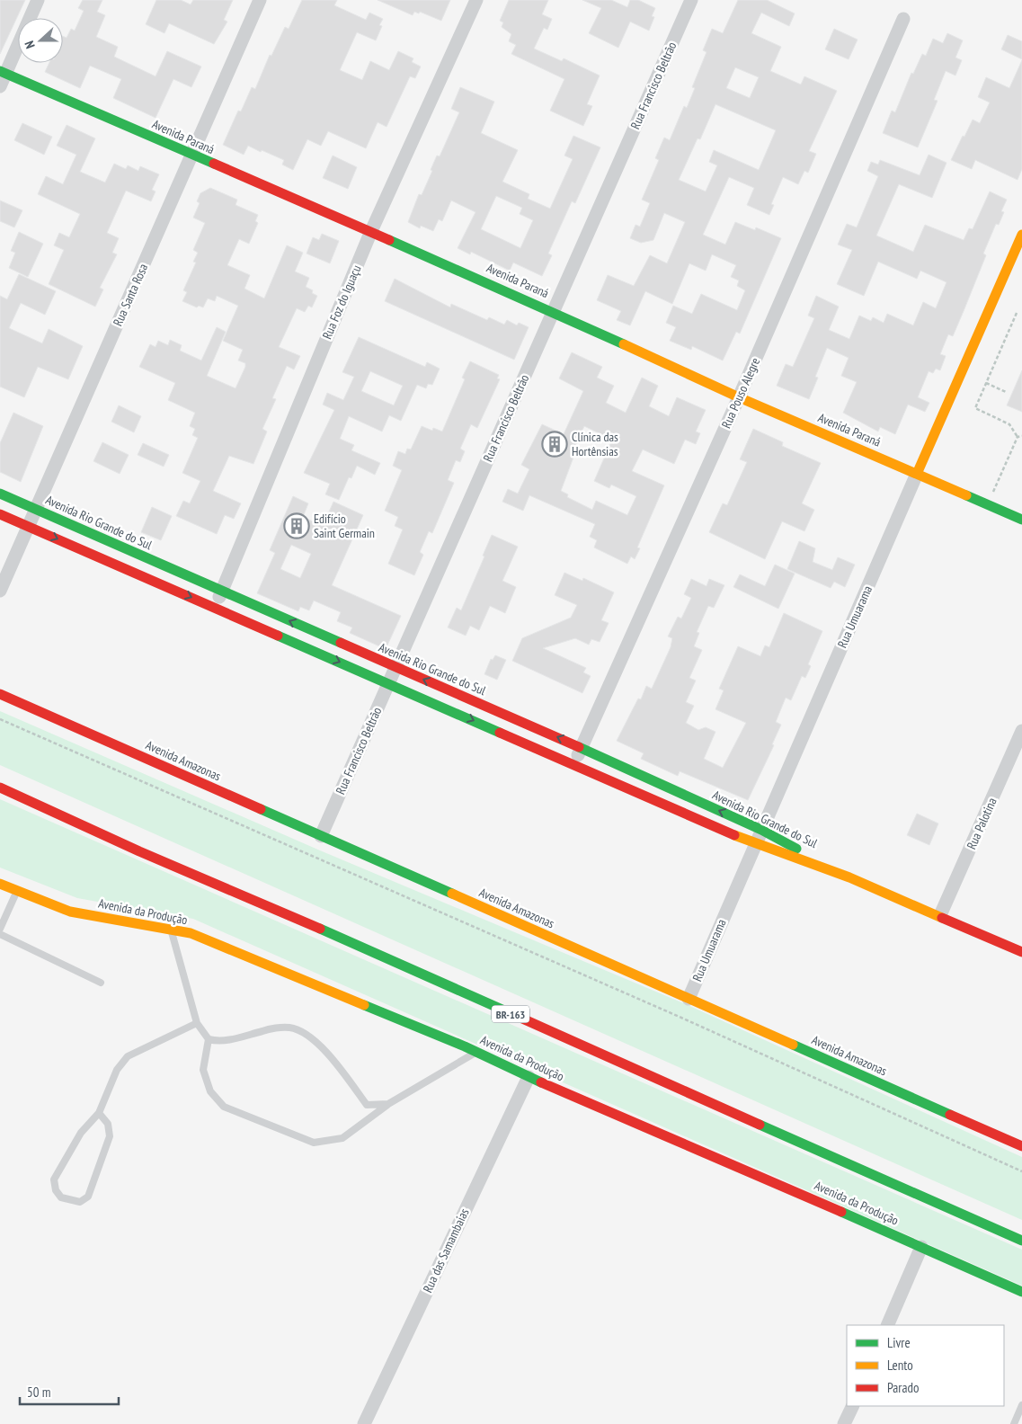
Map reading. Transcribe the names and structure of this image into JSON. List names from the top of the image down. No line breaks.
{"streets":{"main road":["Avenida Paraná","Avenida Rio Grande do Sul","Rua Umuarama","Avenida Amazonas","Avenida da Produção","BR-163"],"street":["Rua Francisco Beltrão","Rua Santa Rosa","Rua Foz do Iguaçu","Rua Pouso Alegre","Rua Palotina","Rua das Samambaias"]},"crossings":[["Rua Francisco Beltrão","Avenida Paraná"],["Rua Francisco Beltrão","Avenida Rio Grande do Sul"],["Rua Francisco Beltrão","Avenida Amazonas"],["Avenida Paraná","Rua Santa Rosa"],["Avenida Paraná","Rua Foz do Iguaçu"],["Avenida Paraná","Rua Pouso Alegre"],["Avenida Paraná","Rua Umuarama"],["Rua Santa Rosa","Avenida Rio Grande do Sul"],["Rua Foz do Iguaçu","Avenida Rio Grande do Sul"],["Rua Pouso Alegre","Avenida Rio Grande do Sul"],["Avenida Rio Grande do Sul","Rua Umuarama"],["Avenida Rio Grande do Sul","Rua Palotina"],["Rua Umuarama","Avenida Amazonas"],["Avenida da Produção","Rua das Samambaias"]],"places":{"building":["Clínica das Hortênsias","Edifício Saint Germain"]},"legend":["Livre","Lento","Parado"],"scale_bar":"50 m","north":"left"}
